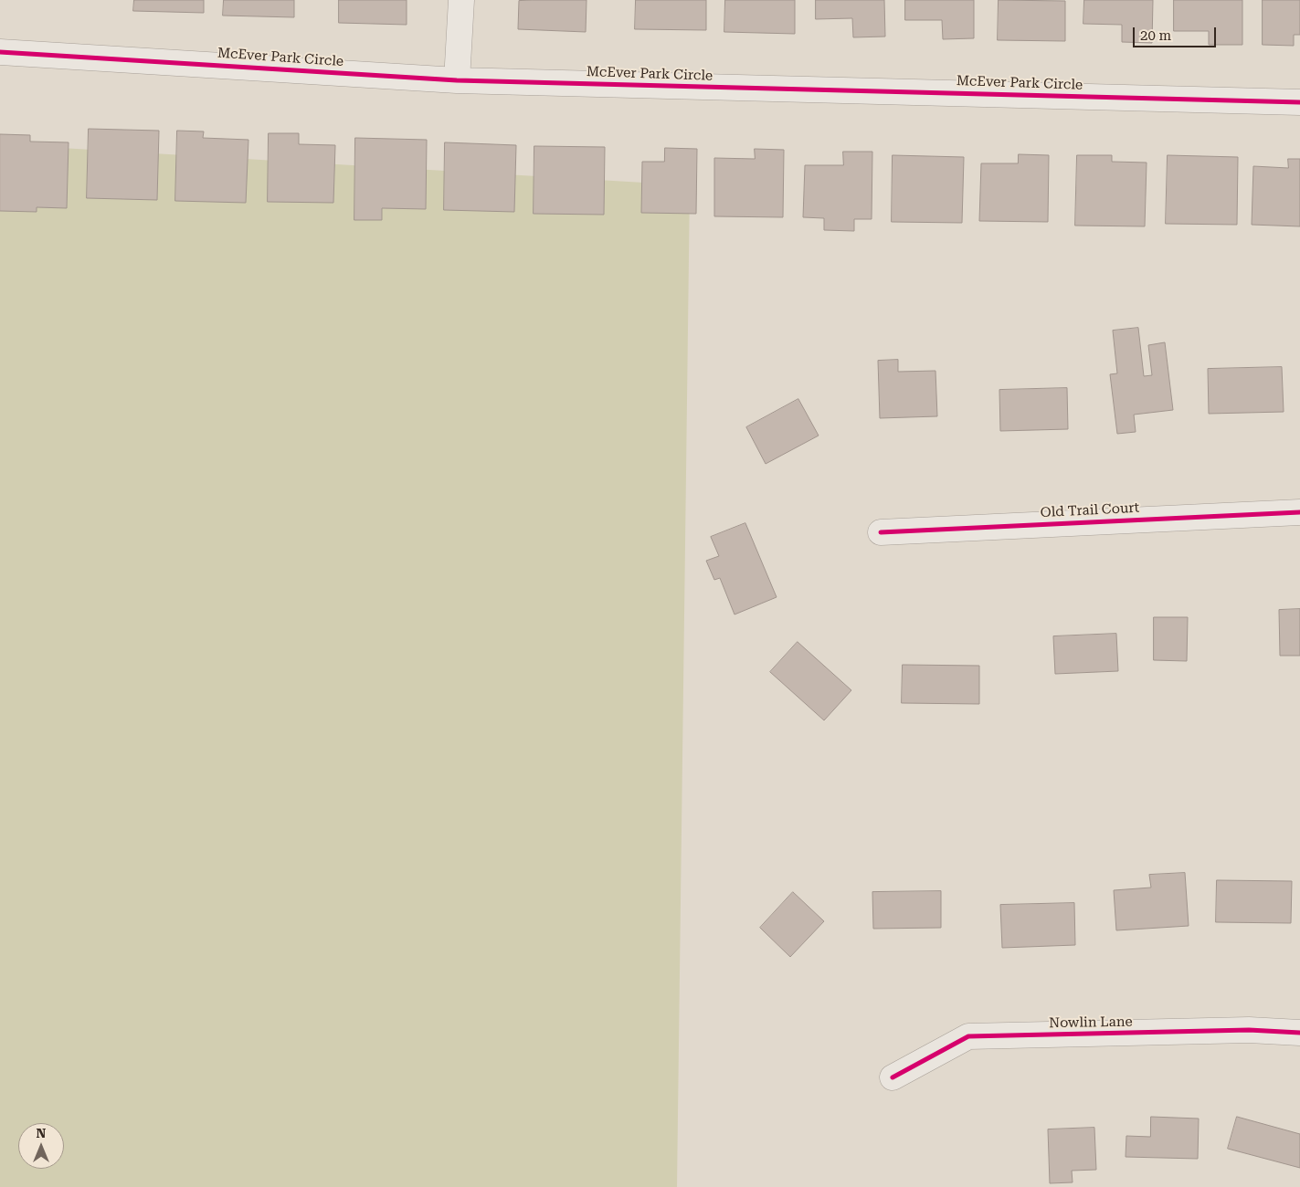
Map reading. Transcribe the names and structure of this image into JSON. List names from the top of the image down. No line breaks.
{"streets":{"street":["McEver Park Circle","Old Trail Court","Nowlin Lane"]},"scale_bar":"20 m","north":"top"}
